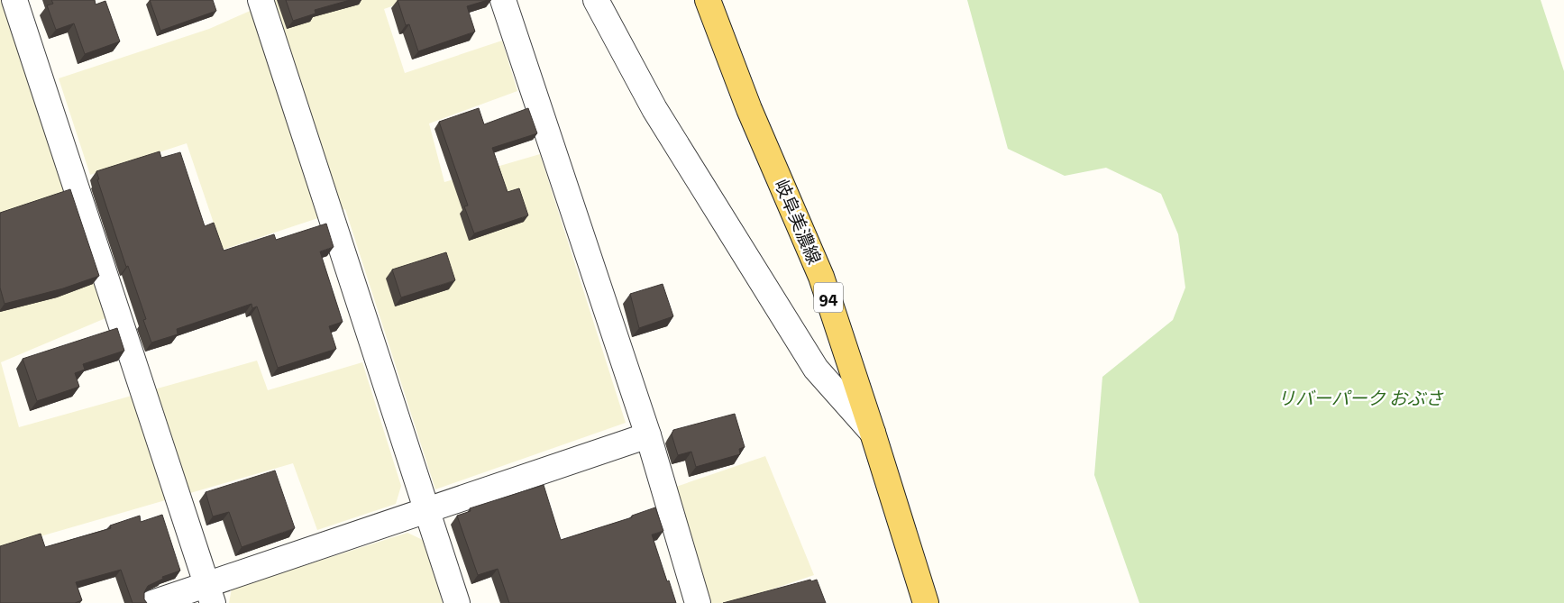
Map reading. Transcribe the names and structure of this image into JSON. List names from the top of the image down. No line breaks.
{"streets":{"main road":["岐阜美濃線","94"]},"parks":["リバーパーク おぶさ"]}
